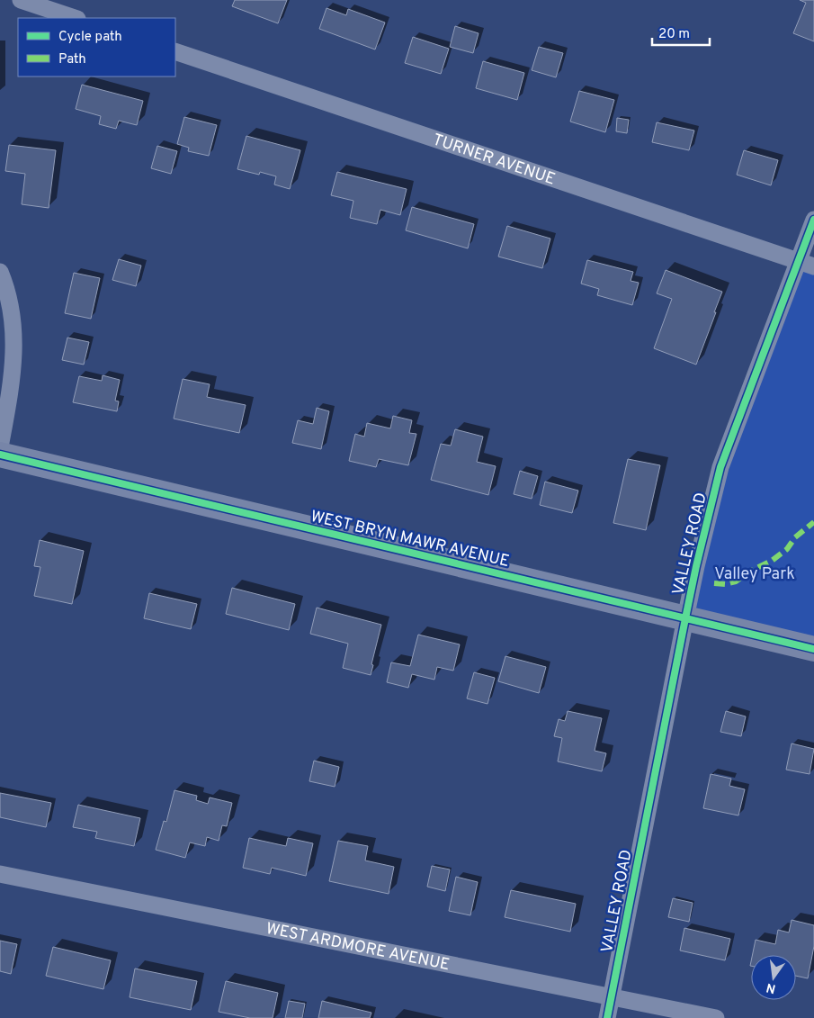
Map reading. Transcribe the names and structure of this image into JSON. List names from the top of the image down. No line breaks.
{"streets":{"street":["TURNER AVENUE","WEST BRYN MAWR AVENUE","VALLEY ROAD","WEST ARDMORE AVENUE"]},"crossings":[["TURNER AVENUE","VALLEY ROAD"],["WEST BRYN MAWR AVENUE","VALLEY ROAD"],["VALLEY ROAD","WEST ARDMORE AVENUE"]],"parks":["Valley Park"],"legend":["Cycle path","Path"],"scale_bar":"20 m","north":"bottom"}
